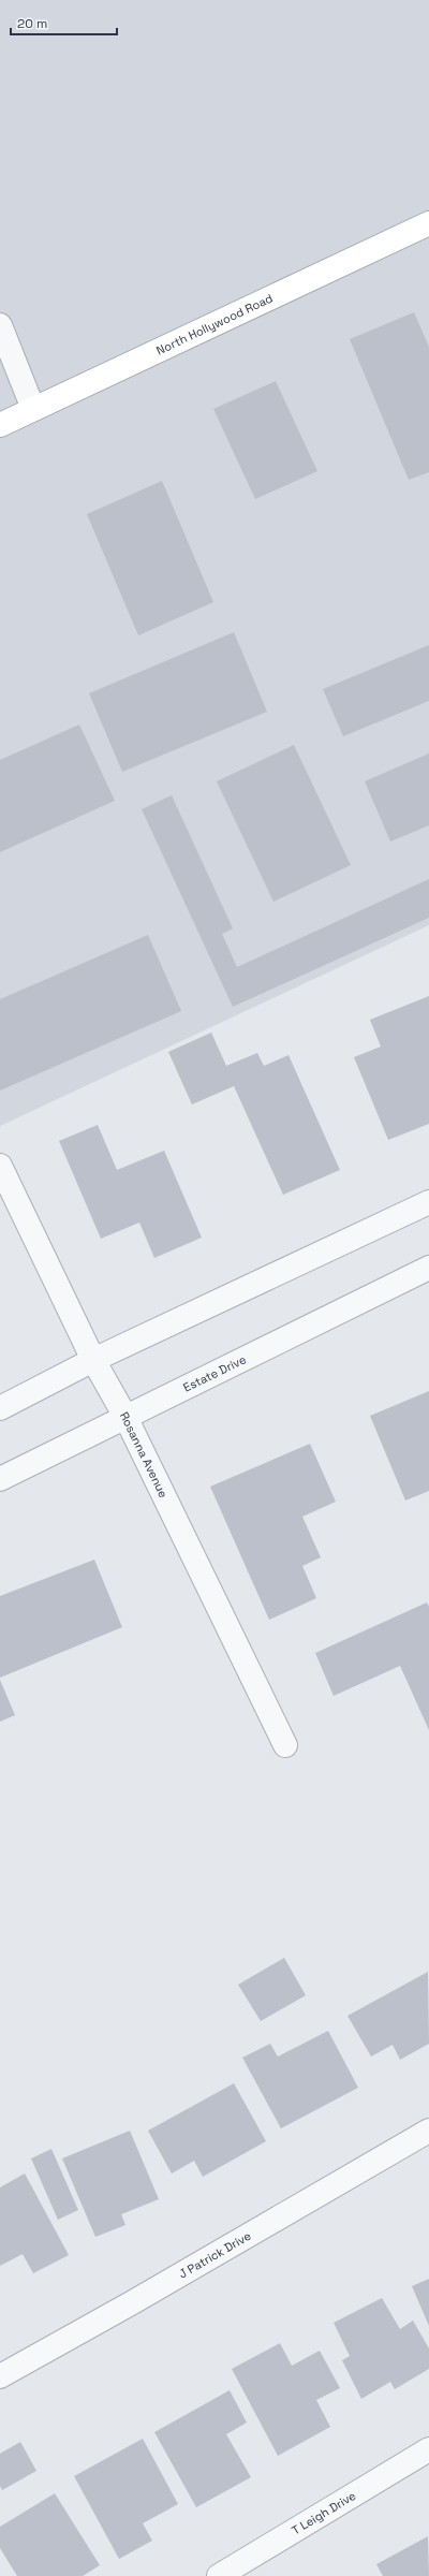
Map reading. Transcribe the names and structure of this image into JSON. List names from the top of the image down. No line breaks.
{"streets":{"main road":["North Hollywood Road"],"street":["Estate Drive","Rosanna Avenue","J Patrick Drive","T Leigh Drive"]},"crossings":[["Estate Drive","Rosanna Avenue"]],"scale_bar":"20 m"}
